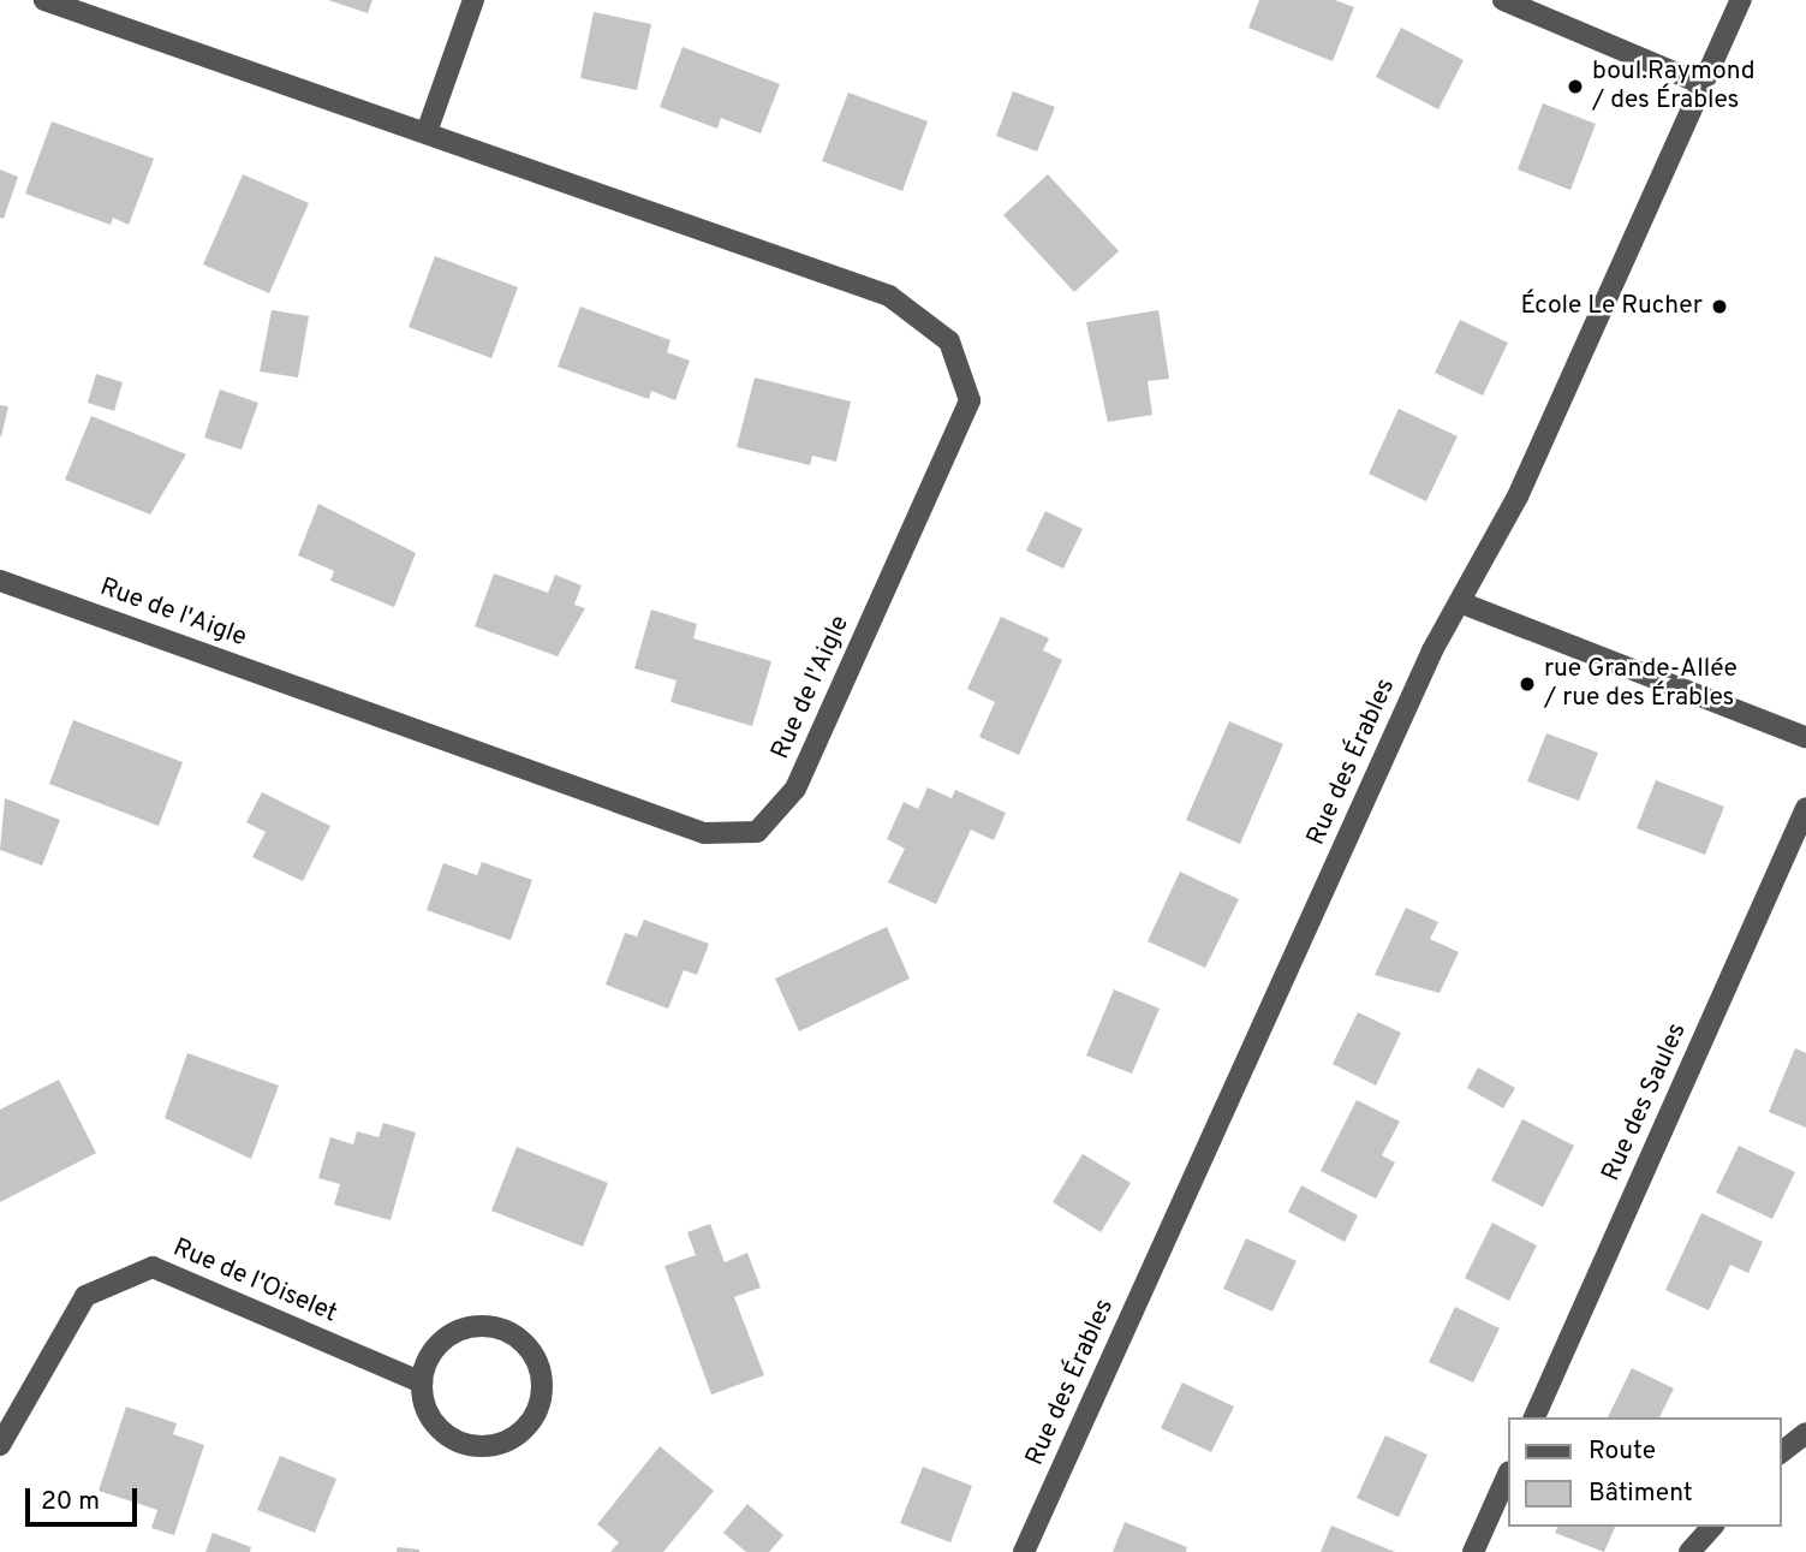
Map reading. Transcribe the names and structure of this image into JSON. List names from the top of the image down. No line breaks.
{"streets":{"street":["Rue de l'Aigle","Rue des Érables","Rue des Saules","Rue de l'Oiselet"]},"places":["boul.Raymond / des Érables","École Le Rucher","rue Grande-Allée / rue des Érables"],"legend":["Route","Bâtiment"],"scale_bar":"20 m"}
